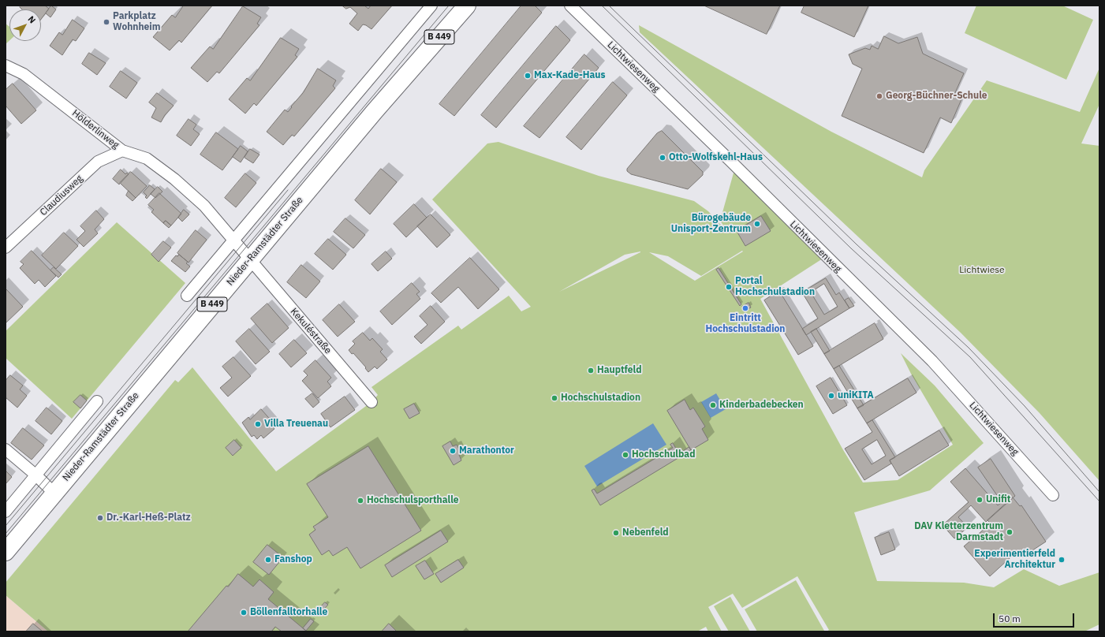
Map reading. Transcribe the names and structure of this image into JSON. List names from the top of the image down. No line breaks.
{"streets":{"main road":["B 449","Nieder-Ramstädter Straße"],"street":["Lichtwiesenweg","Hölderlinweg","Claudiusweg","Kekuléstraße"]},"crossings":[["Hölderlinweg","Claudiusweg"],["Hölderlinweg","Nieder-Ramstädter Straße"],["Hölderlinweg","Kekuléstraße"],["Nieder-Ramstädter Straße","Kekuléstraße"]],"parks":["Lichtwiese"],"places":["Parkplatz Wohnheim","Max-Kade-Haus","Georg-Büchner-Schule","Otto-Wolfskehl-Haus","Bürogebäude Unisport-Zentrum","Portal Hochschulstadion","Eintritt Hochschulstadion","Hauptfeld","uniKITA","Hochschulstadion","Kinderbadebecken","Villa Treuenau","Marathontor","Hochschulbad","Unifit","Hochschulsporthalle","Dr.-Karl-Heß-Platz","DAV Kletterzentrum Darmstadt","Nebenfeld","Fanshop","Experimentierfeld Architektur","Böllenfalltorhalle"],"scale_bar":"50 m","north":"top right"}
